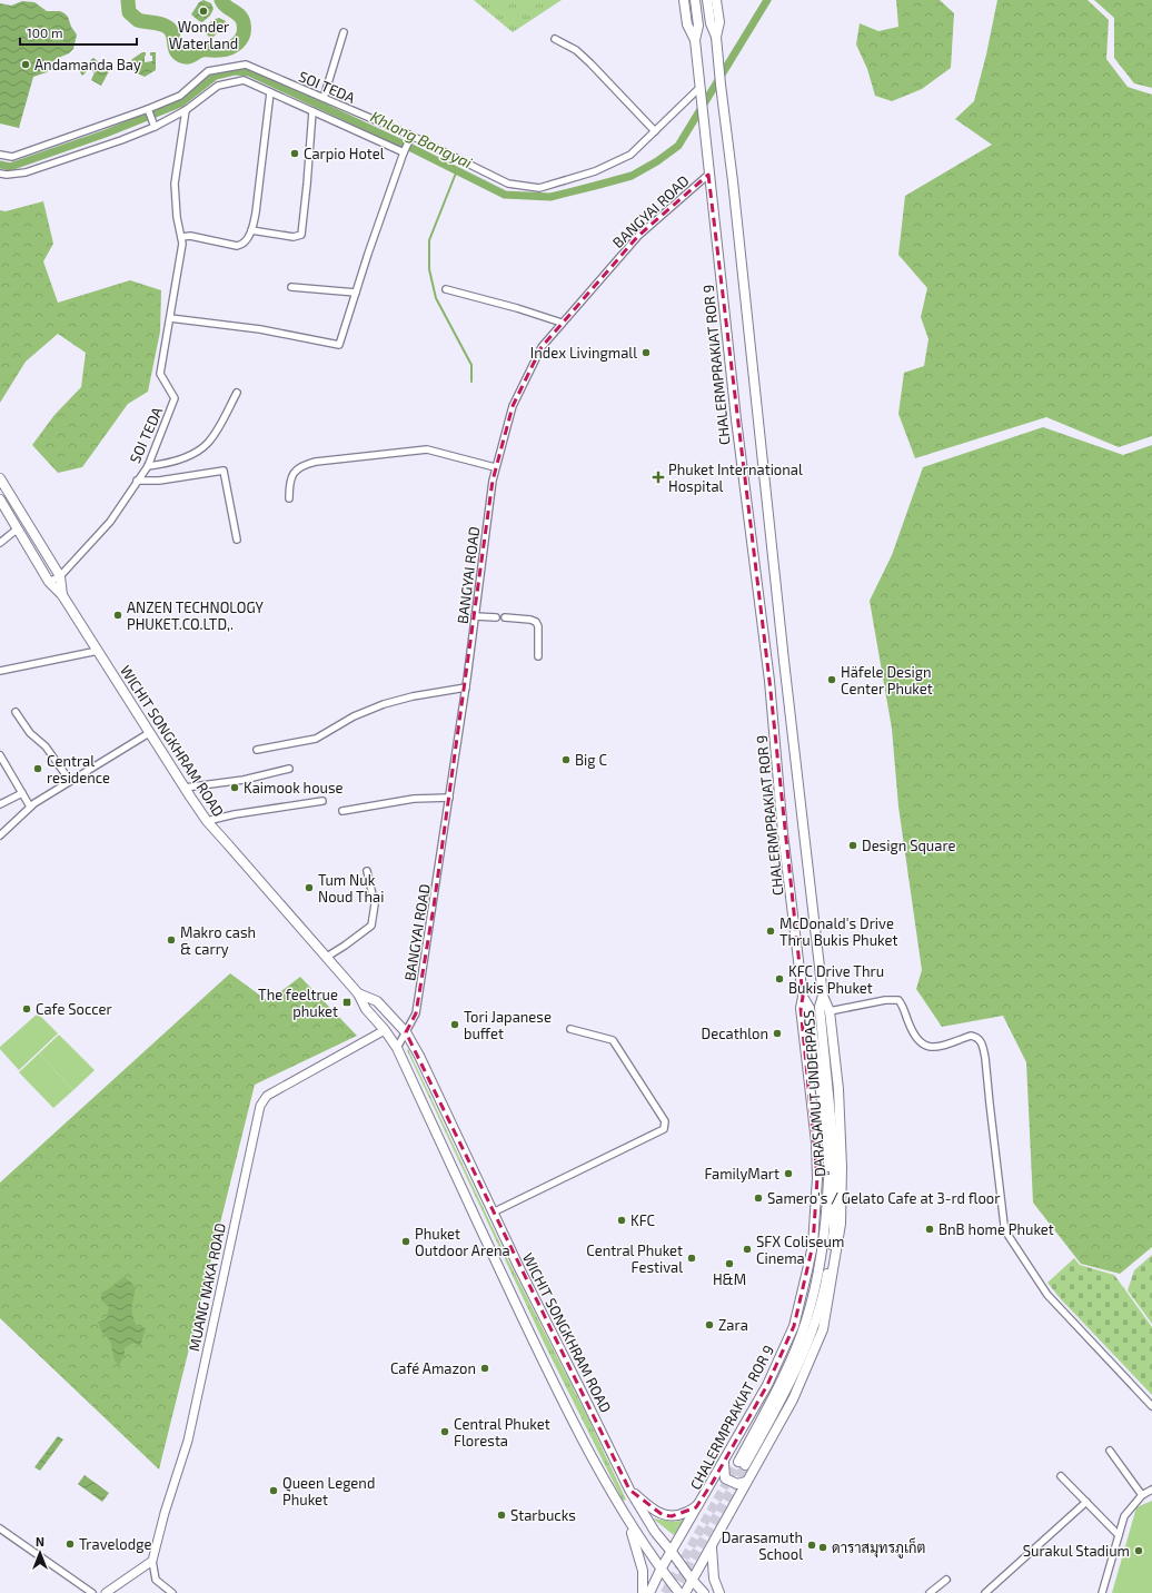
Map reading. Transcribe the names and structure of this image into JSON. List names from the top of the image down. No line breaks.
{"streets":{"main road":["CHALERMPRAKIAT ROR 9","WICHIT SONGKHRAM ROAD","DARASAMUT UNDERPASS"],"street":["SOI TEDA","BANGYAI ROAD","MUANG NAKA ROAD"]},"crossings":[["SOI TEDA","CHALERMPRAKIAT ROR 9"],["SOI TEDA","WICHIT SONGKHRAM ROAD"],["BANGYAI ROAD","CHALERMPRAKIAT ROR 9"],["BANGYAI ROAD","WICHIT SONGKHRAM ROAD"],["CHALERMPRAKIAT ROR 9","WICHIT SONGKHRAM ROAD"],["CHALERMPRAKIAT ROR 9","DARASAMUT UNDERPASS"],["WICHIT SONGKHRAM ROAD","MUANG NAKA ROAD"]],"water":["Khlong Bangyai"],"places":{"other":["Wonder Waterland","Andamanda Bay","Carpio Hotel","Index Livingmall","ANZEN TECHNOLOGY PHUKET.CO.LTD,.","Häfele Design Center Phuket","Big C","Central residence","Kaimook house","Design Square","Tum Nuk Noud Thai","McDonald's Drive Thru Bukis Phuket","Makro cash & carry","KFC Drive Thru Bukis Phuket","Cafe Soccer","Tori Japanese buffet","Decathlon","FamilyMart","Samero's / Gelato Cafe at 3-rd floor","KFC","BnB home Phuket","Phuket Outdoor Arena","SFX Coliseum Cinema","Central Phuket Festival","H&M","Zara","Café Amazon","Central Phuket Floresta","Queen Legend Phuket","Starbucks","Travelodge","Darasamuth School","ดาราสมุทรภูเก็ต","Surakul Stadium"],"health":["Phuket International Hospital"],"transit":["The feeltrue phuket"]},"scale_bar":"100 m","north":"top"}
